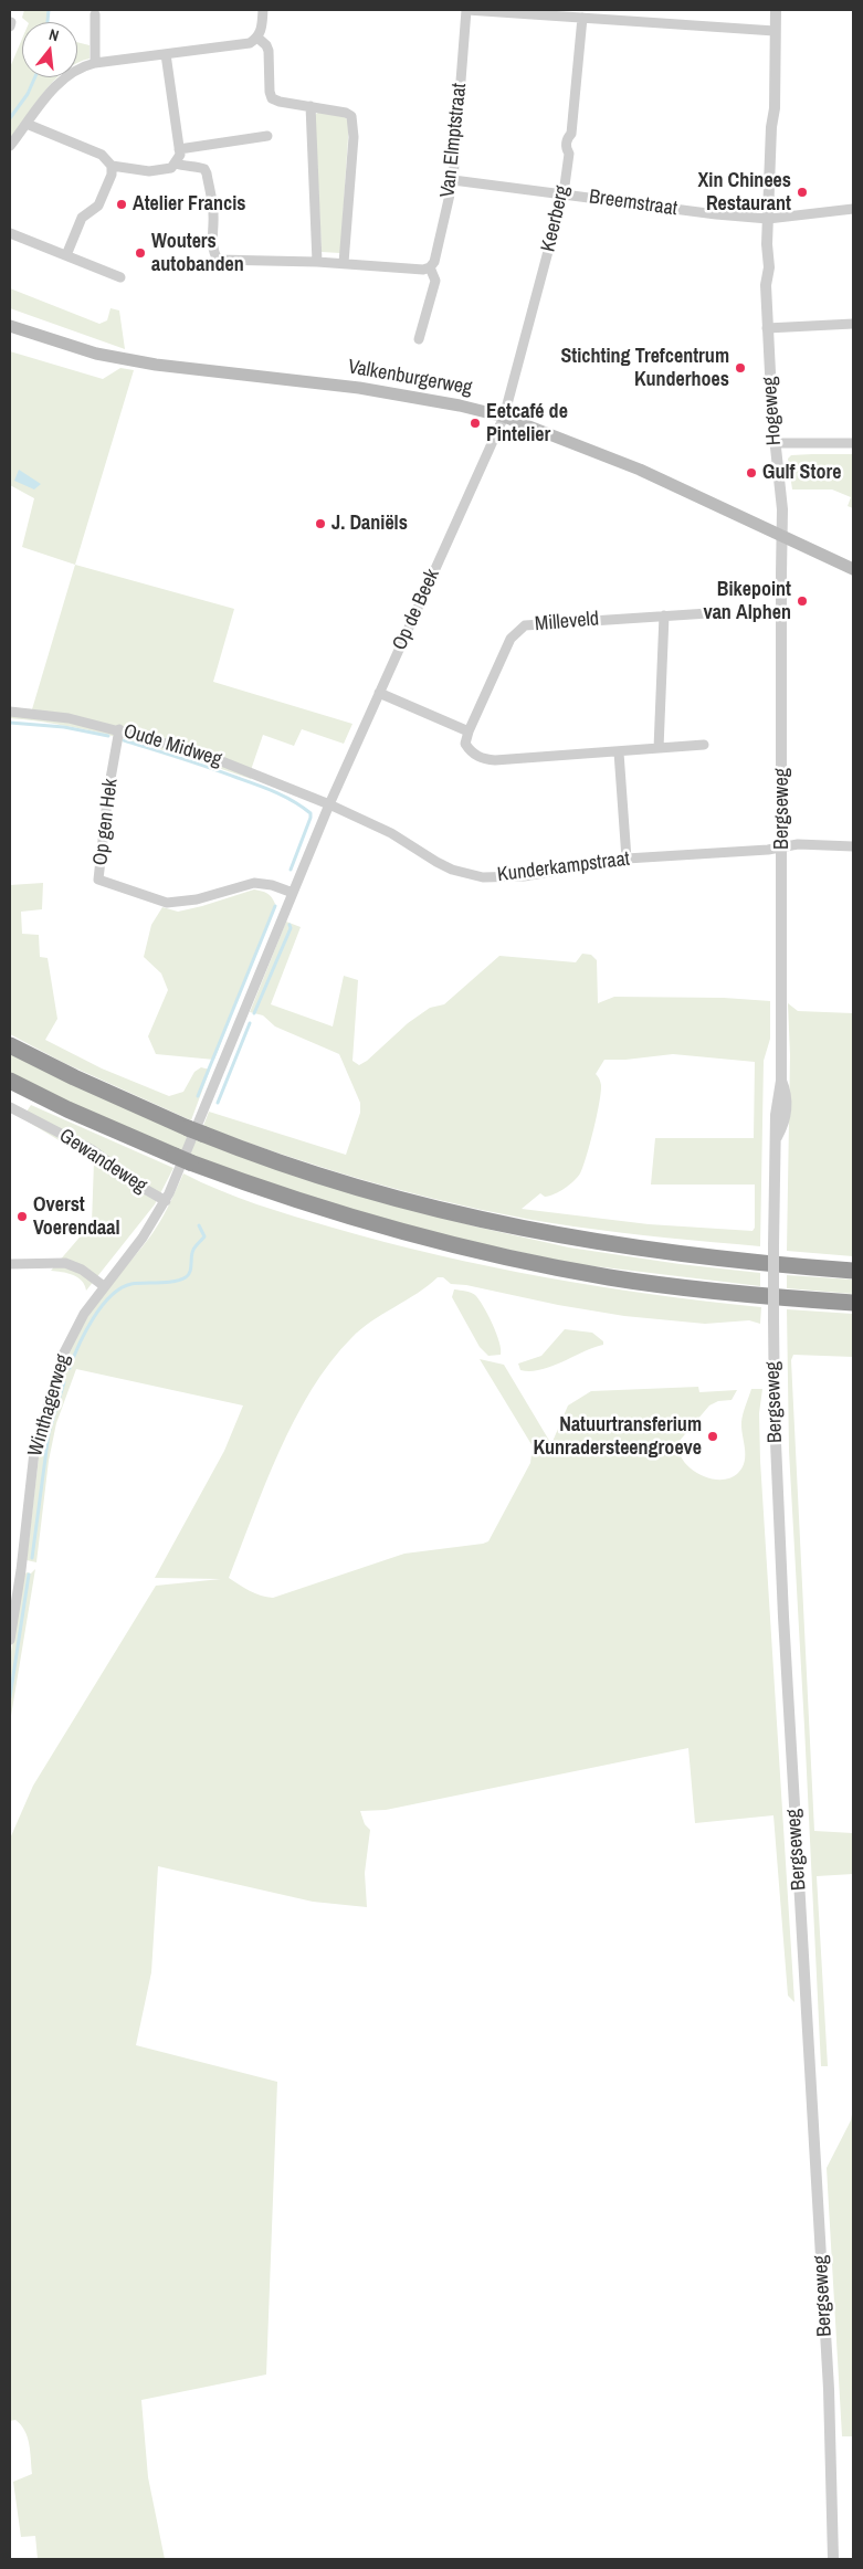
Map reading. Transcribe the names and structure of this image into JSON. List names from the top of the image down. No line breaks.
{"streets":{"main road":["Valkenburgerweg"],"street":["Van Elmptstraat","Breemstraat","Keerberg","Hogeweg","Op de Beek","Milleveld","Oude Midweg","Bergseweg","Op gen Hek","Kunderkampstraat","Gewandeweg","Winthagerweg"]},"crossings":[["Van Elmptstraat","Breemstraat"],["Breemstraat","Keerberg"],["Breemstraat","Hogeweg"],["Keerberg","Valkenburgerweg"],["Keerberg","Op de Beek"],["Valkenburgerweg","Hogeweg"],["Valkenburgerweg","Op de Beek"],["Valkenburgerweg","Bergseweg"],["Hogeweg","Bergseweg"],["Op de Beek","Oude Midweg"],["Op de Beek","Kunderkampstraat"],["Oude Midweg","Op gen Hek"],["Oude Midweg","Kunderkampstraat"],["Bergseweg","Kunderkampstraat"],["Gewandeweg","Winthagerweg"]],"places":["Xin Chinees Restaurant","Atelier Francis","Wouters autobanden","Stichting Trefcentrum Kunderhoes","Eetcafé de Pintelier","Gulf Store","J. Daniëls","Bikepoint van Alphen","Overst Voerendaal","Natuurtransferium Kunradersteengroeve"],"north":"top"}
